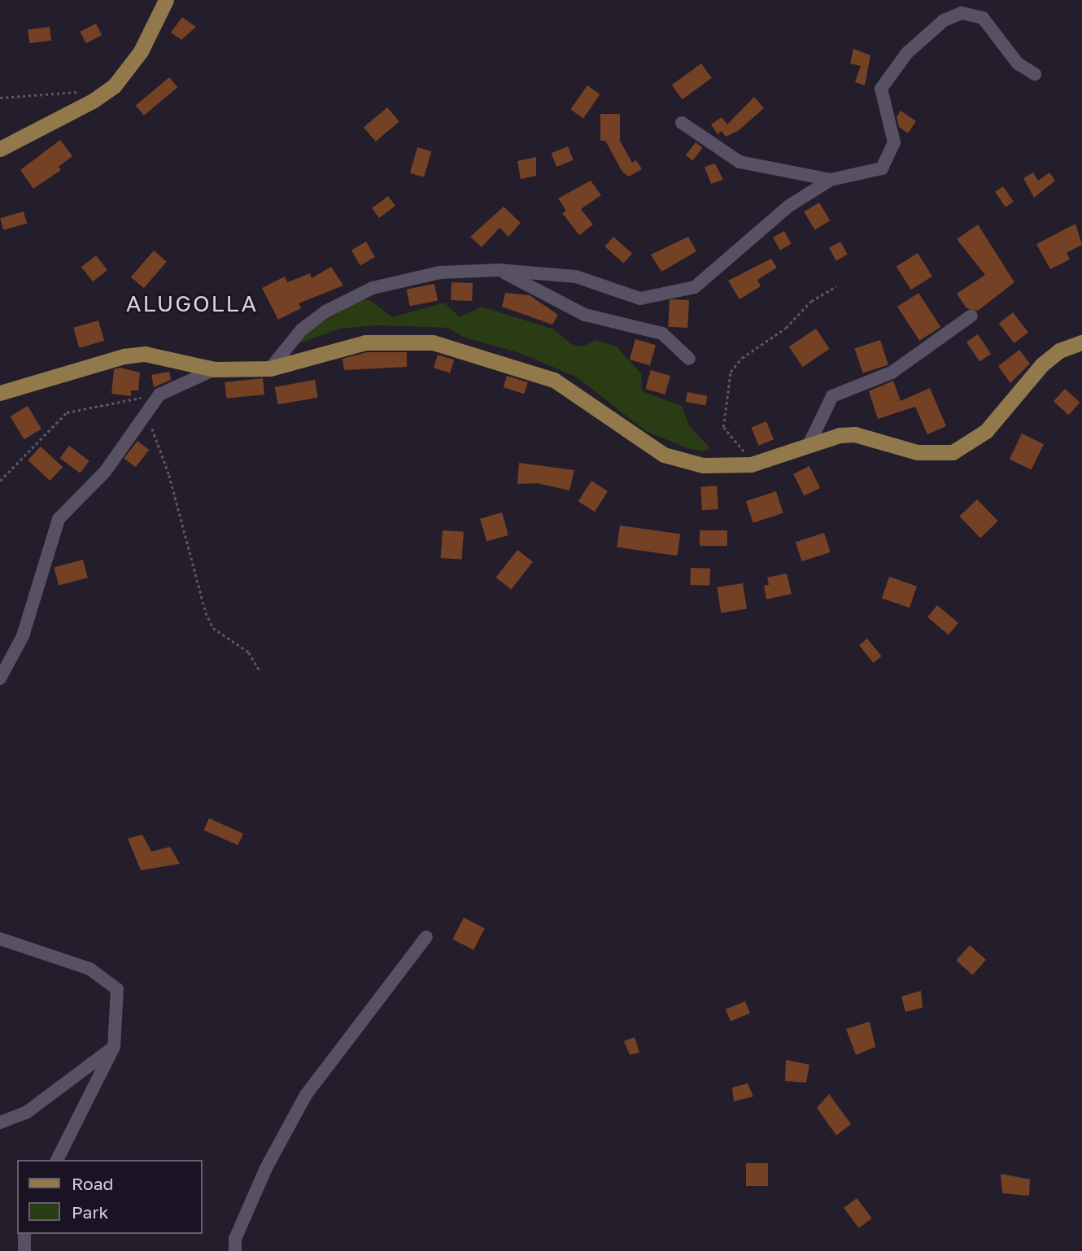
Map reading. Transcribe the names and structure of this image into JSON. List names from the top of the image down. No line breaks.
{"districts":["ALUGOLLA"],"legend":["Road","Park"]}
